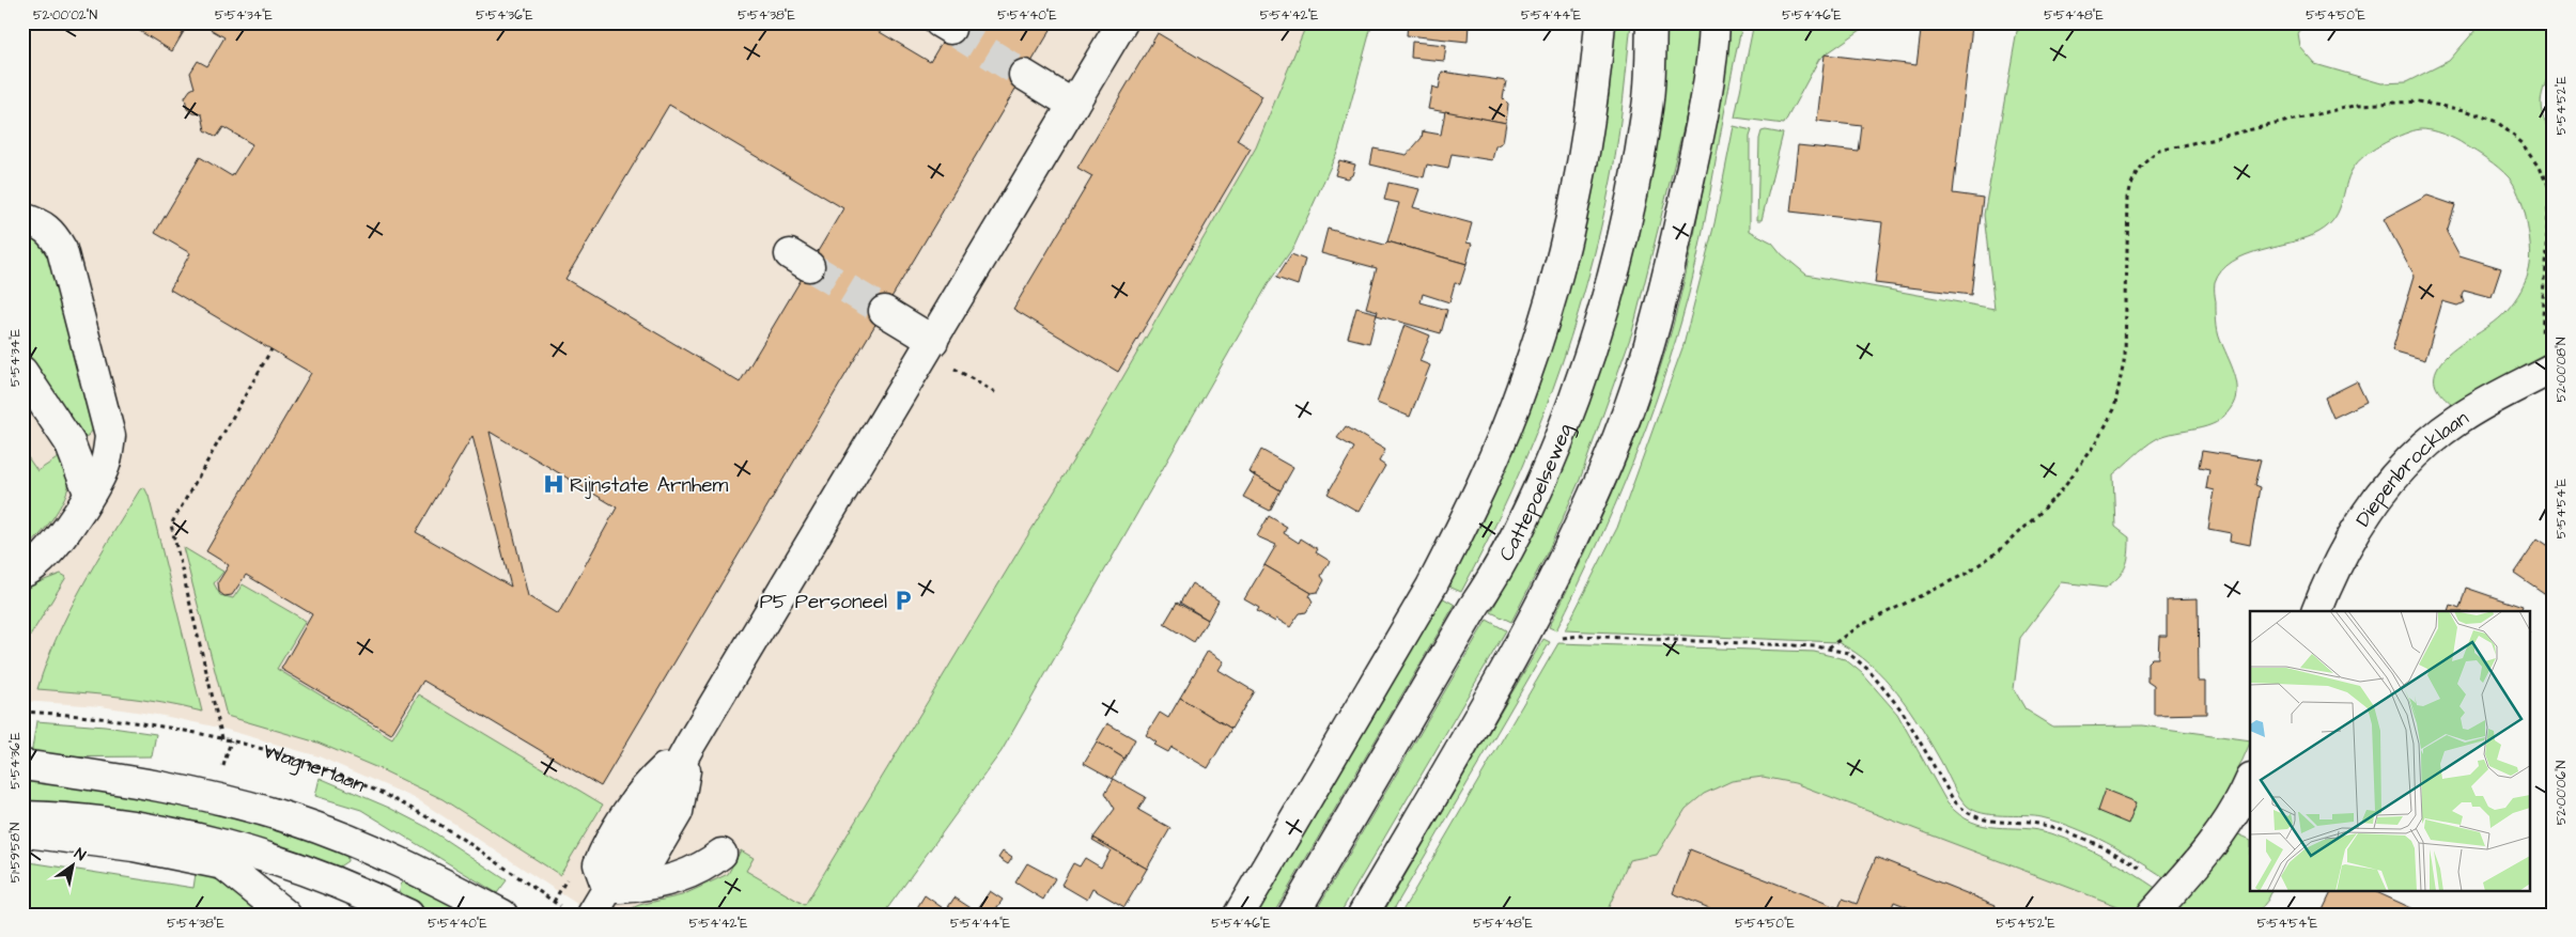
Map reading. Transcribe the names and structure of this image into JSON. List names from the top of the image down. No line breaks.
{"streets":{"street":["Diepenbrocklaan","Cattepoelseweg"],"path":["Wagnerlaan"]},"places":{"hospital":["Rijnstate Arnhem"],"parking":["P5 Personeel"]},"north":"top right","coordinates":["52°00'02\"N","5°54'34\"E","5°54'36\"E","5°54'38\"E","5°54'40\"E","5°54'42\"E","5°54'44\"E","5°54'46\"E","5°54'48\"E","5°54'50\"E","5°54'52\"E","52°00'08\"N","5°54'54\"E","52°00'06\"N","51°59'58\"N"]}
